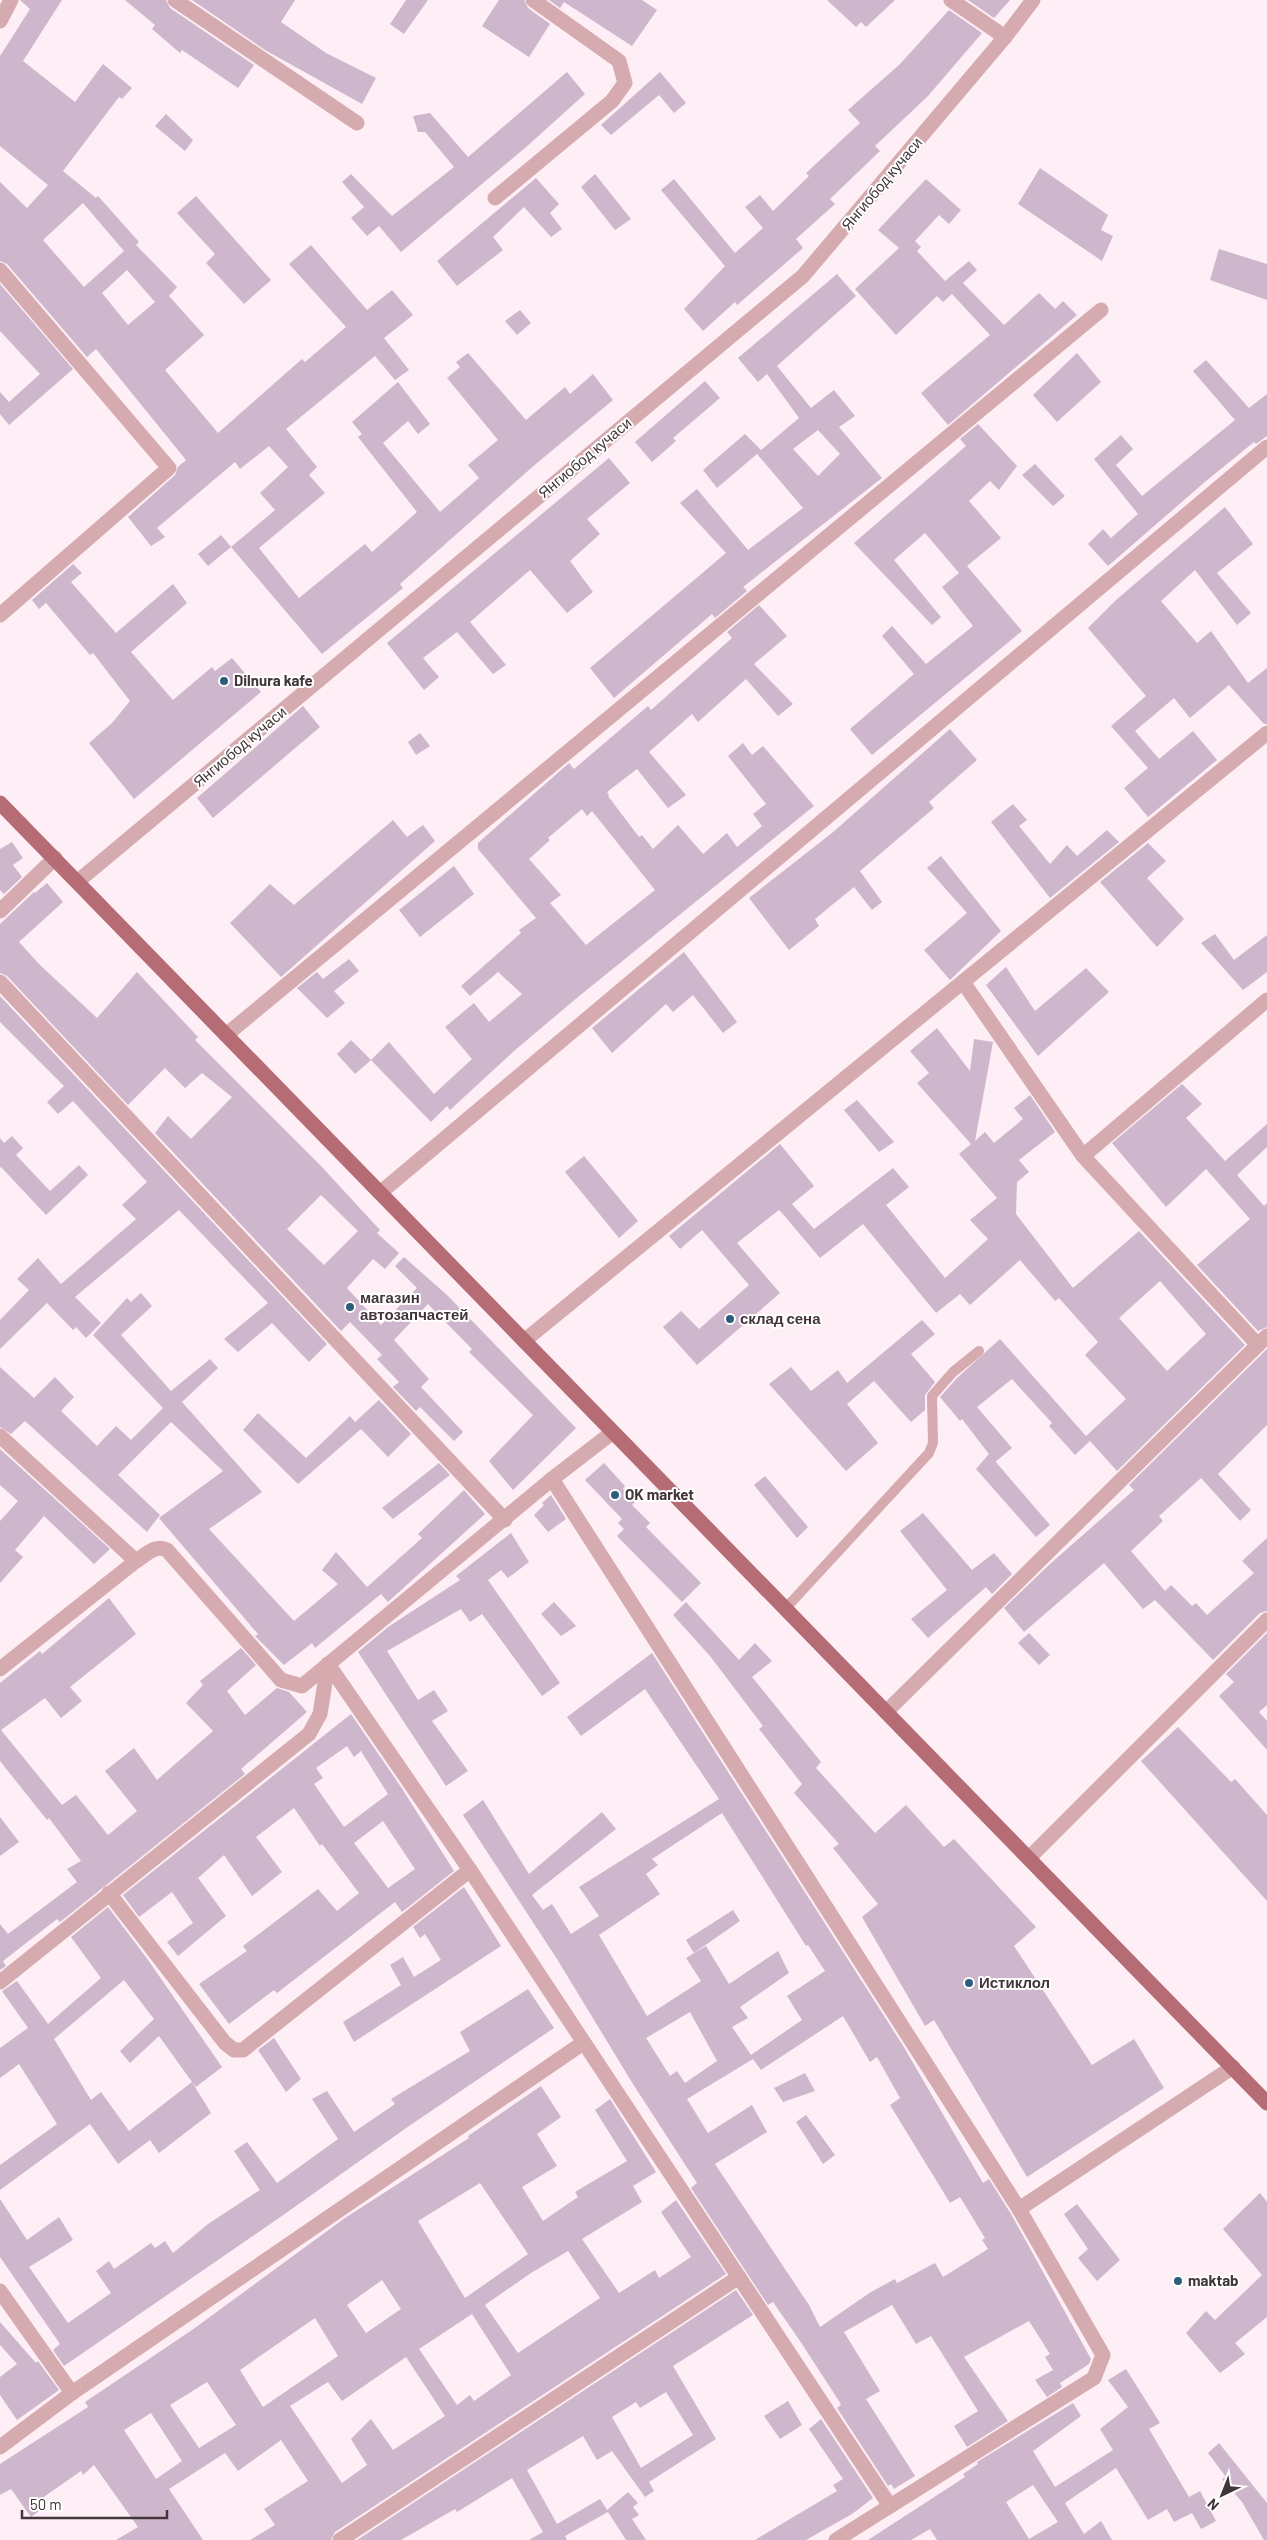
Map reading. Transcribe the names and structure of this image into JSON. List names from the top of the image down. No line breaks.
{"streets":{"street":["Янгиобод кучаси"]},"places":["Dilnura kafe","магазин автозапчастей","склад сена","OK market","Истиклол","maktab"],"scale_bar":"50 m","north":"bottom left"}
